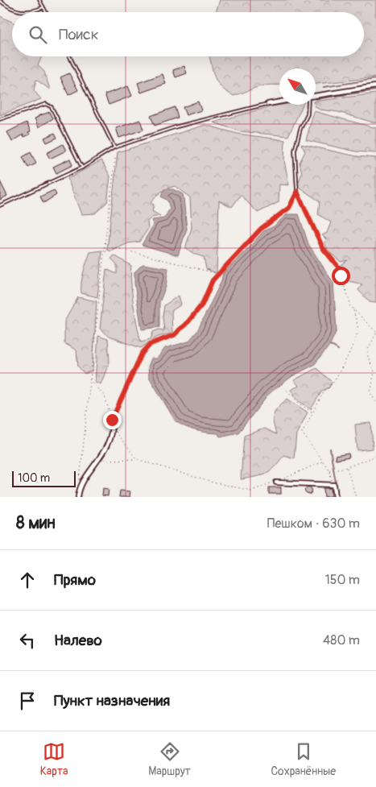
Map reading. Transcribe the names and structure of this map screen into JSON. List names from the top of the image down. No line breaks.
{"scale_bar":"100 m","north":"top left","page":{"search":"Поиск","scale":"100 m","heading":["8 мин","Пешком · 630 m"],"list":[["Прямо","150 m"],["Налево","480 m"],"Пункт назначения"],"nav":["Карта","Маршрут","Сохранённые"]}}
